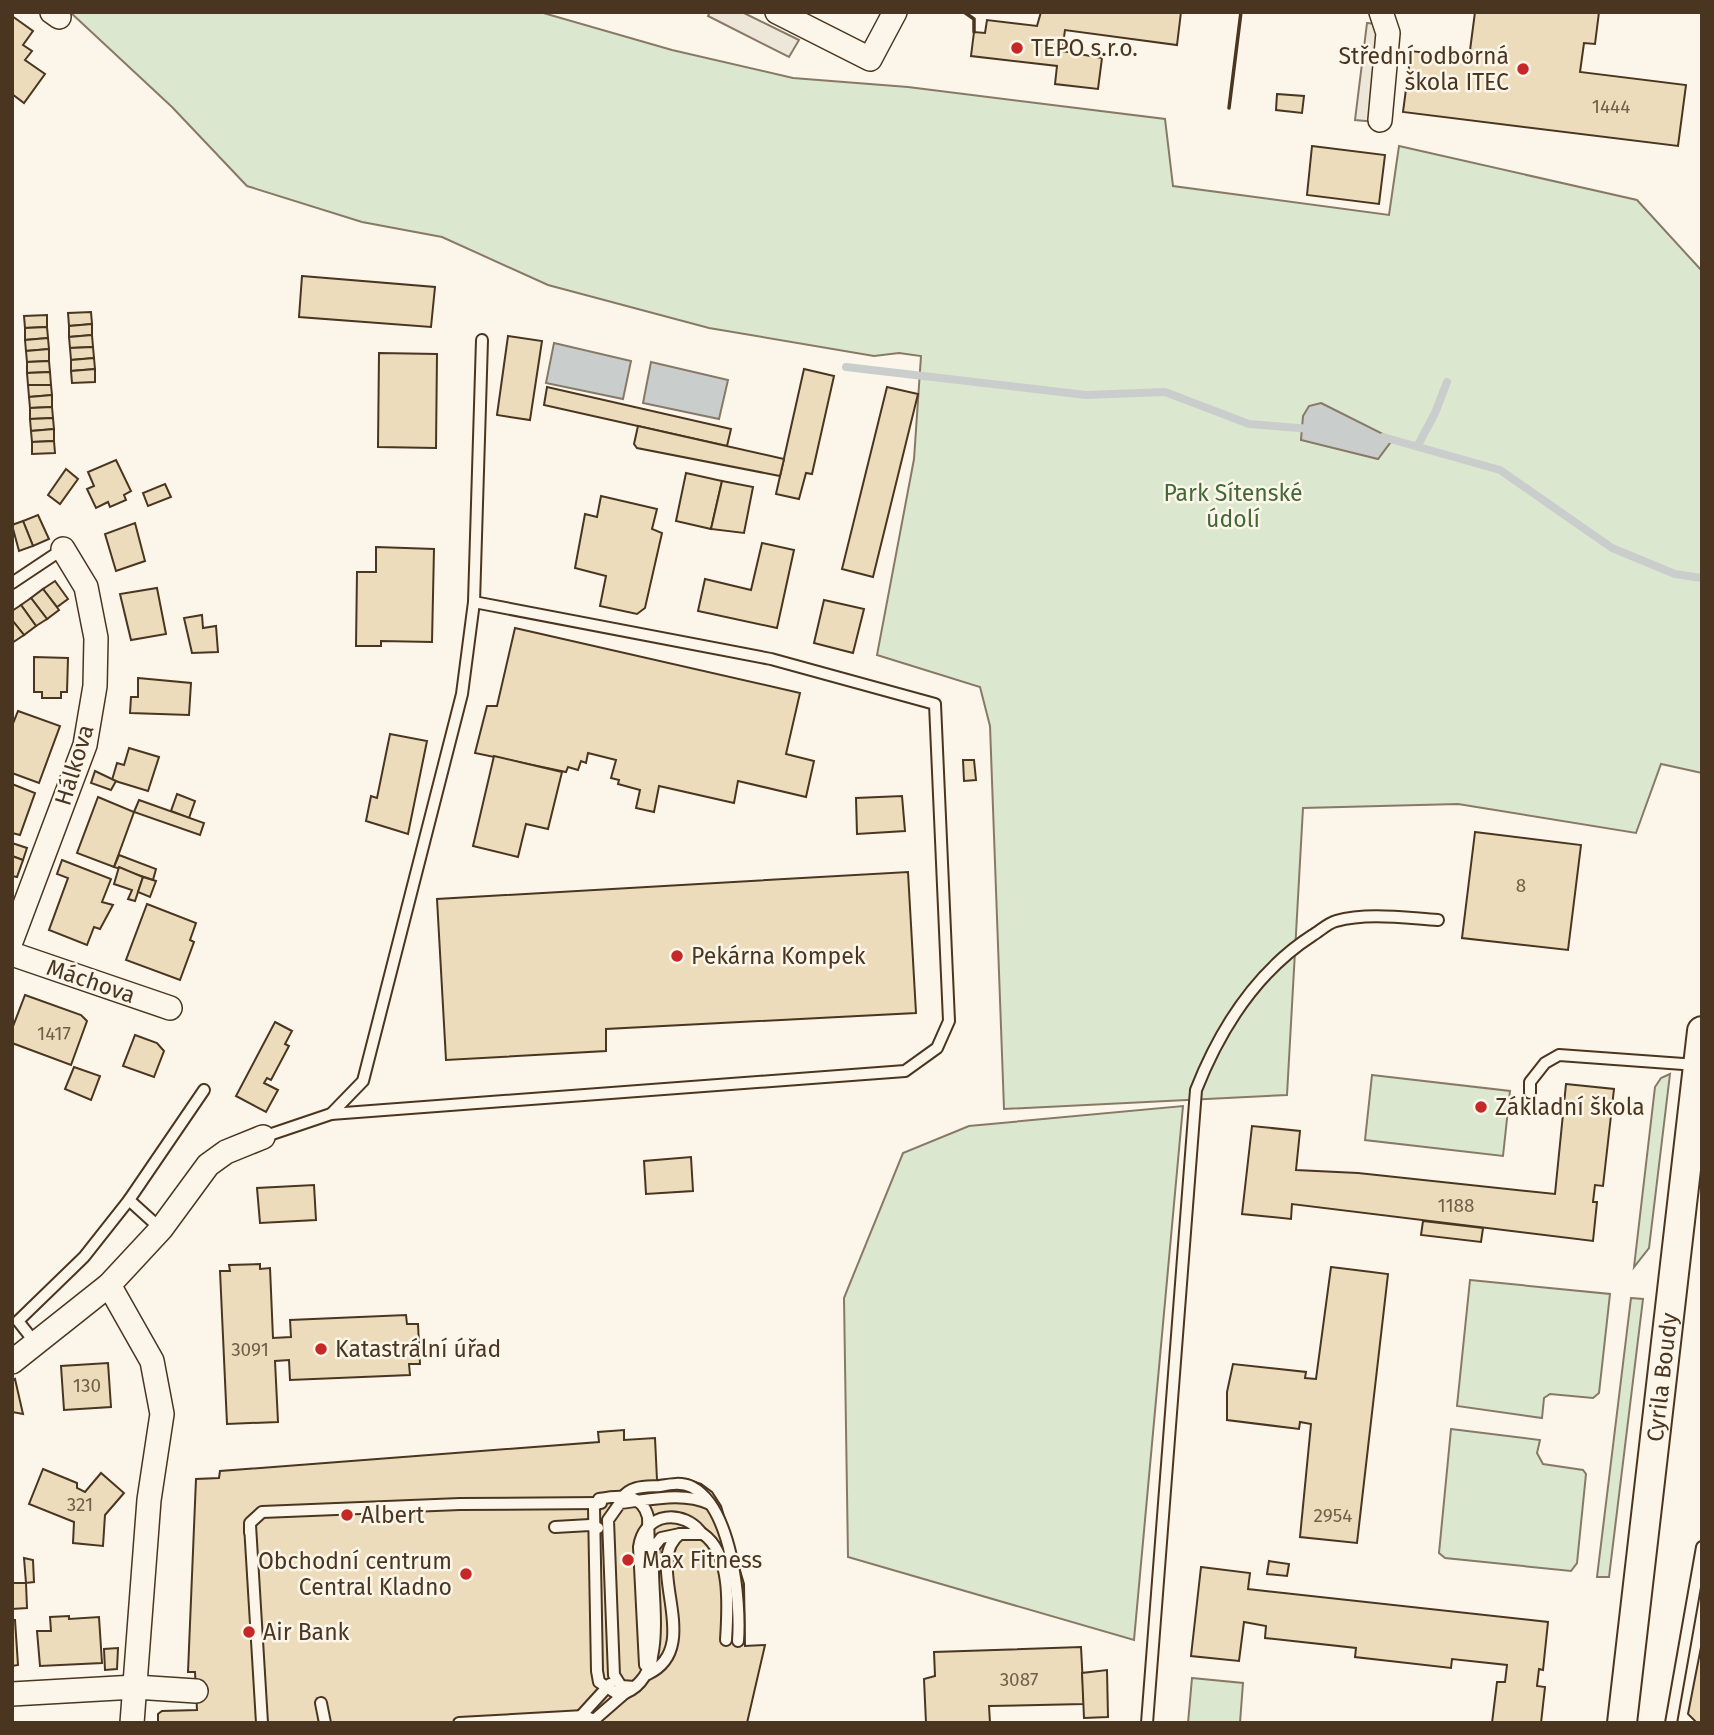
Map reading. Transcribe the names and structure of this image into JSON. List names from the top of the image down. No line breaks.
{"streets":{"street":["Hálkova","Máchova","Cyrila Boudy"]},"parks":["Park Sítenské údolí"],"places":["TEPO s.r.o.","Střední odborná škola ITEC","Pekárna Kompek","Základní škola","Katastrální úřad","Albert","Max Fitness","Obchodní centrum Central Kladno","Air Bank"],"house_numbers":["1444","8","1417","1188","3091","130","321","2954","3087"]}
